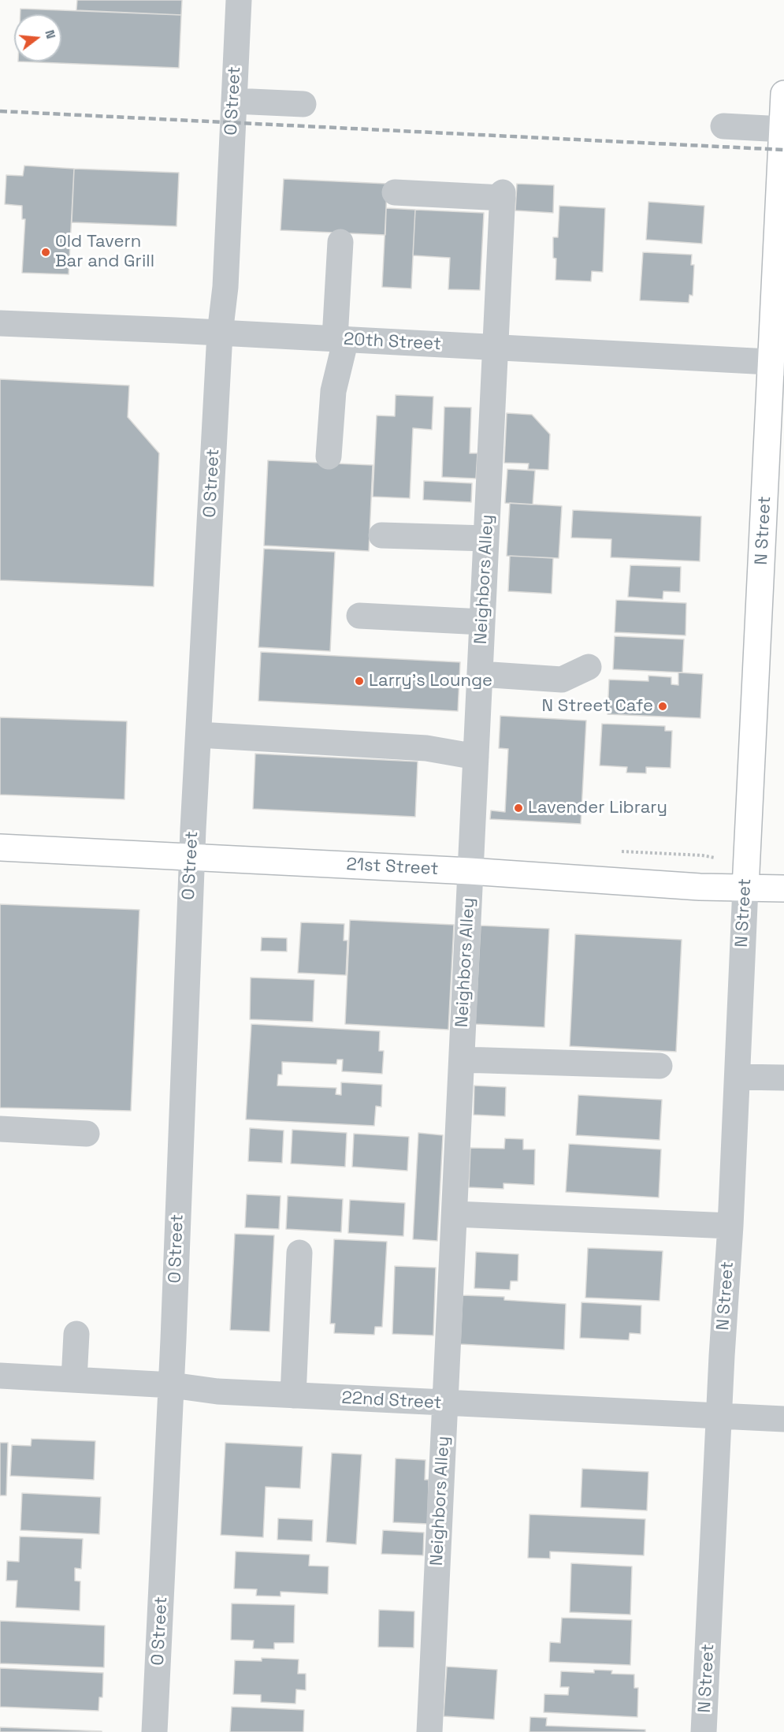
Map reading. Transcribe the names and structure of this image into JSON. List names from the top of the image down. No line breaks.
{"streets":{"main road":["N Street","21st Street"],"street":["O Street","20th Street","Neighbors Alley","22nd Street"]},"crossings":[["O Street","20th Street"],["O Street","21st Street"],["O Street","22nd Street"],["20th Street","N Street"],["20th Street","Neighbors Alley"],["N Street","21st Street"],["N Street","22nd Street"],["Neighbors Alley","21st Street"],["Neighbors Alley","22nd Street"]],"places":["Old Tavern Bar and Grill","Larry’s Lounge","N Street Cafe","Lavender Library"],"north":"right"}
